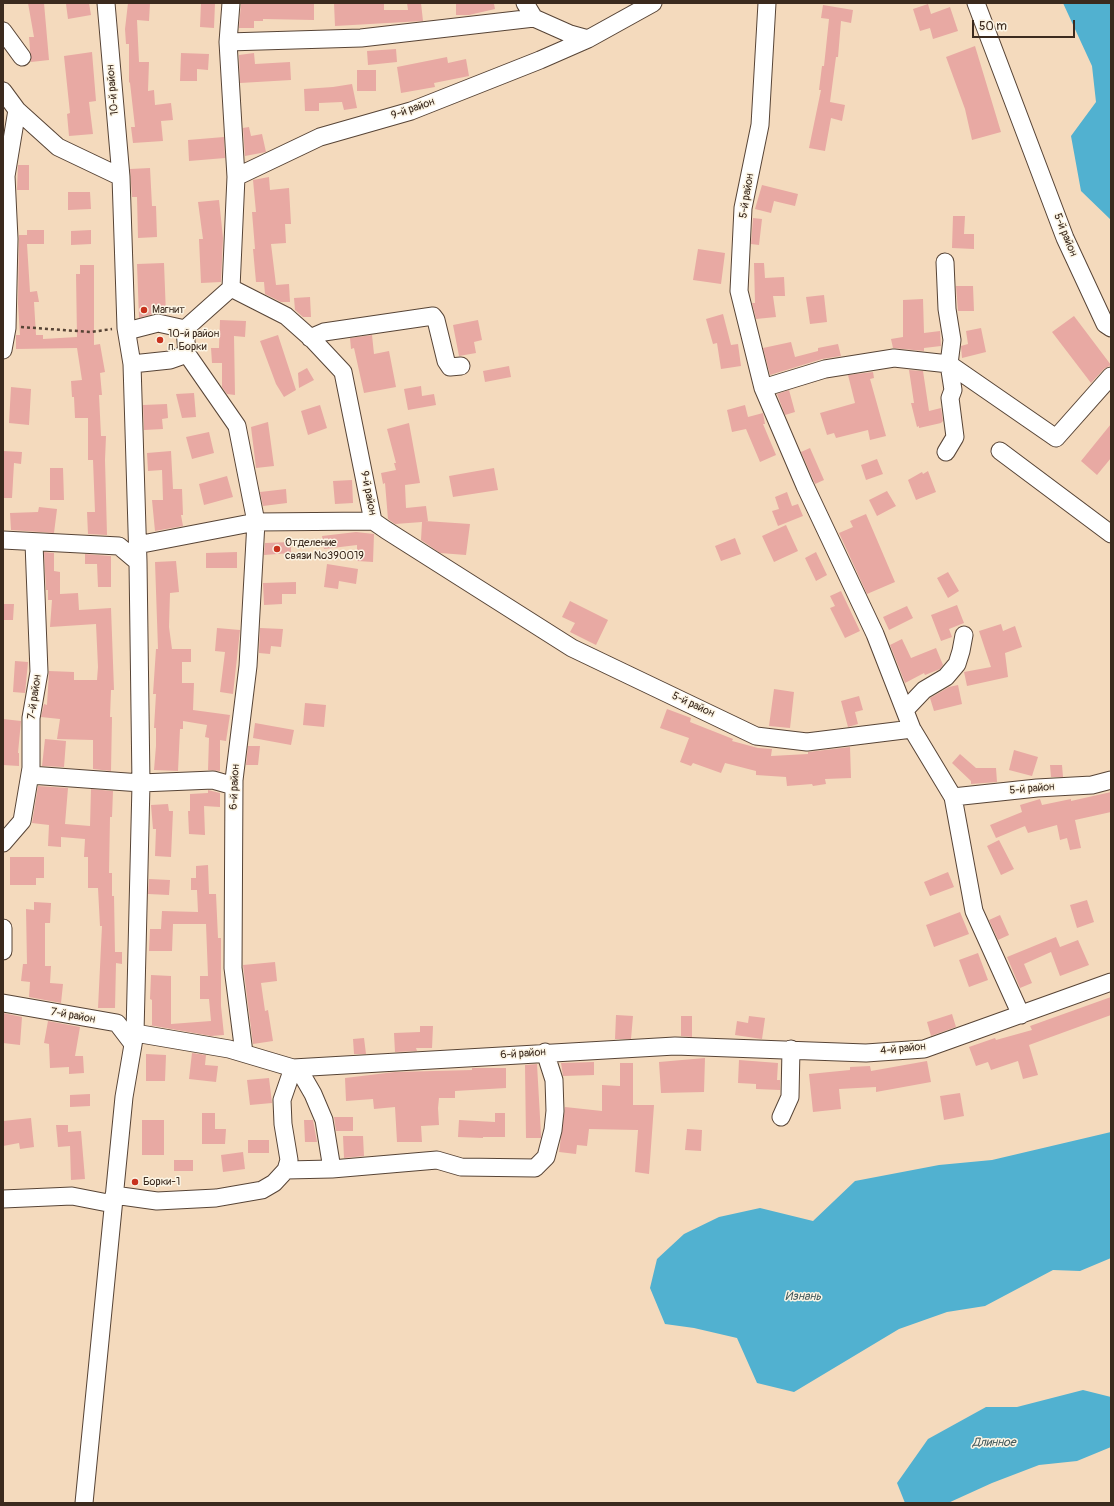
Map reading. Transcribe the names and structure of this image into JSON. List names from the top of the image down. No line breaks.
{"streets":{"street":["10-й район","9-й район","5-й район","7-й район","6-й район","4-й район"]},"crossings":[["10-й район","7-й район"],["10-й район","6-й район"],["9-й район","5-й район"],["5-й район","4-й район"],["7-й район","6-й район"],["6-й район","4-й район"]],"water":["Изнань","Длинное"],"places":["Магнит","10-й район п. Борки","Отделение связи №390019","Борки-1"],"scale_bar":"50 m"}
